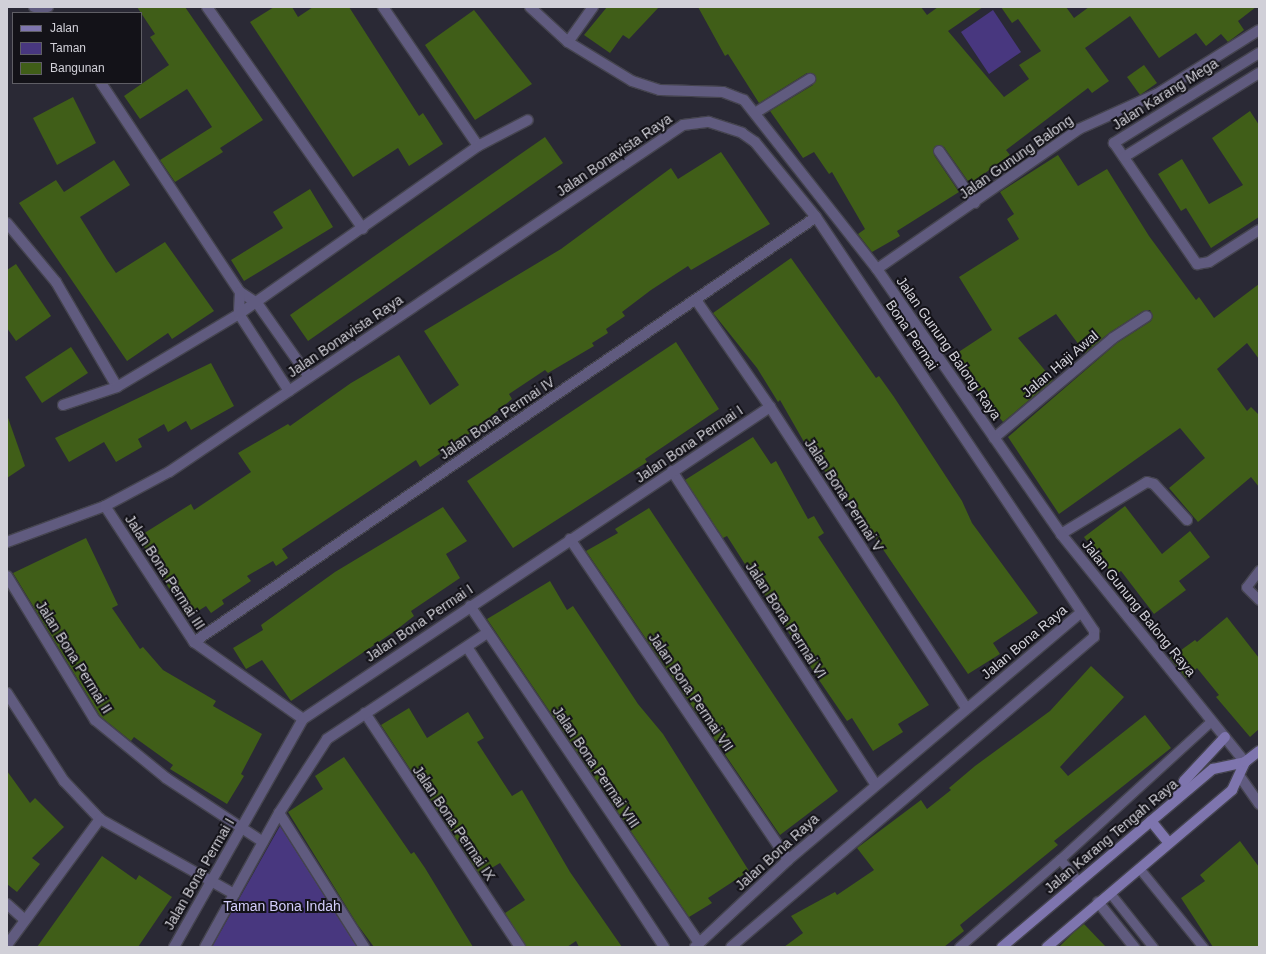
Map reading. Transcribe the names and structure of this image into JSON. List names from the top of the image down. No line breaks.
{"streets":{"main road":["Jalan Karang Tengah Raya"],"street":["Jalan Karang Mega","Jalan Bonavista Raya","Jalan Gunung Balong","Bona Permai","Jalan Gunung Balong Raya","Jalan Haji Awal","Jalan Bona Permai IV","Jalan Bona Permai I","Jalan Bona Permai V","Jalan Bona Permai III","Jalan Bona Permai VI","Jalan Bona Raya","Jalan Bona Permai II","Jalan Bona Permai VII","Jalan Bona Permai VIII","Jalan Bona Permai IX"]},"crossings":[["Jalan Bonavista Raya","Bona Permai"],["Jalan Bonavista Raya","Jalan Bona Permai III"],["Jalan Gunung Balong","Jalan Gunung Balong Raya"],["Bona Permai","Jalan Bona Permai IV"],["Bona Permai","Jalan Bona Raya"],["Jalan Gunung Balong Raya","Jalan Haji Awal"],["Jalan Gunung Balong Raya","Jalan Karang Tengah Raya"],["Jalan Bona Permai IV","Jalan Bona Permai V"],["Jalan Bona Permai IV","Jalan Bona Permai III"],["Jalan Bona Permai I","Jalan Bona Permai V"],["Jalan Bona Permai I","Jalan Bona Permai III"],["Jalan Bona Permai I","Jalan Bona Permai VI"],["Jalan Bona Permai I","Jalan Bona Permai II"],["Jalan Bona Permai I","Jalan Bona Permai VII"],["Jalan Bona Permai I","Jalan Bona Permai VIII"],["Jalan Bona Permai V","Jalan Bona Raya"],["Jalan Bona Permai VI","Jalan Bona Raya"],["Jalan Bona Raya","Jalan Bona Permai VII"],["Jalan Bona Raya","Jalan Bona Permai VIII"]],"parks":["Taman Bona Indah"],"legend":["Jalan","Taman","Bangunan"]}
